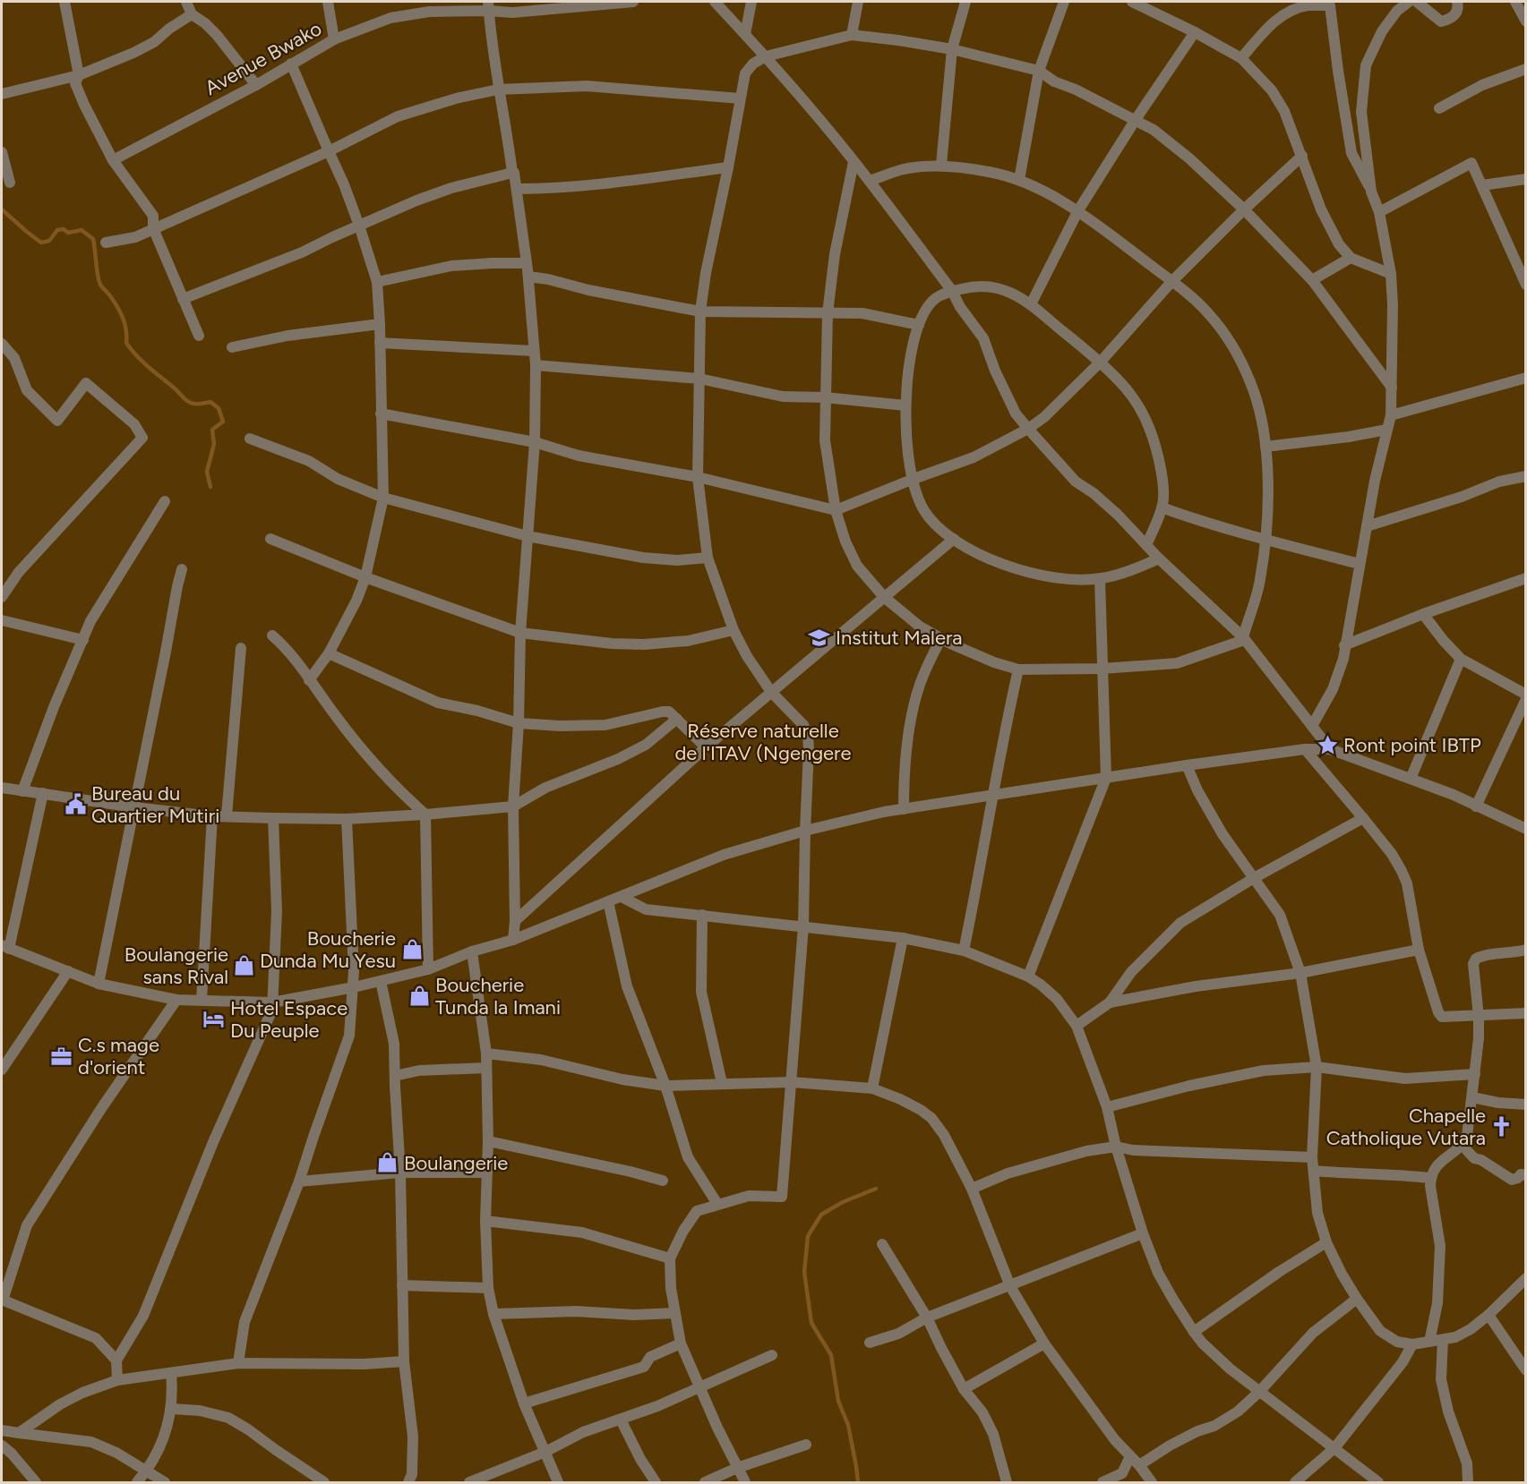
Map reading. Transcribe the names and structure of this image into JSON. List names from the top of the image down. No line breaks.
{"streets":{"street":["Avenue Bwako"]},"parks":["Réserve naturelle de l'ITAV (Ngengere"],"places":{"school or university":["Institut Malera"],"place":["Ront point IBTP"],"public building":["Bureau du Quartier Mutiri"],"shop":["Boucherie Dunda Mu Yesu","Boulangerie sans Rival","Boucherie Tunda la Imani","Boulangerie"],"hotel":["Hotel Espace Du Peuple"],"office":["C.s mage d'orient"],"church":["Chapelle Catholique Vutara"]}}
